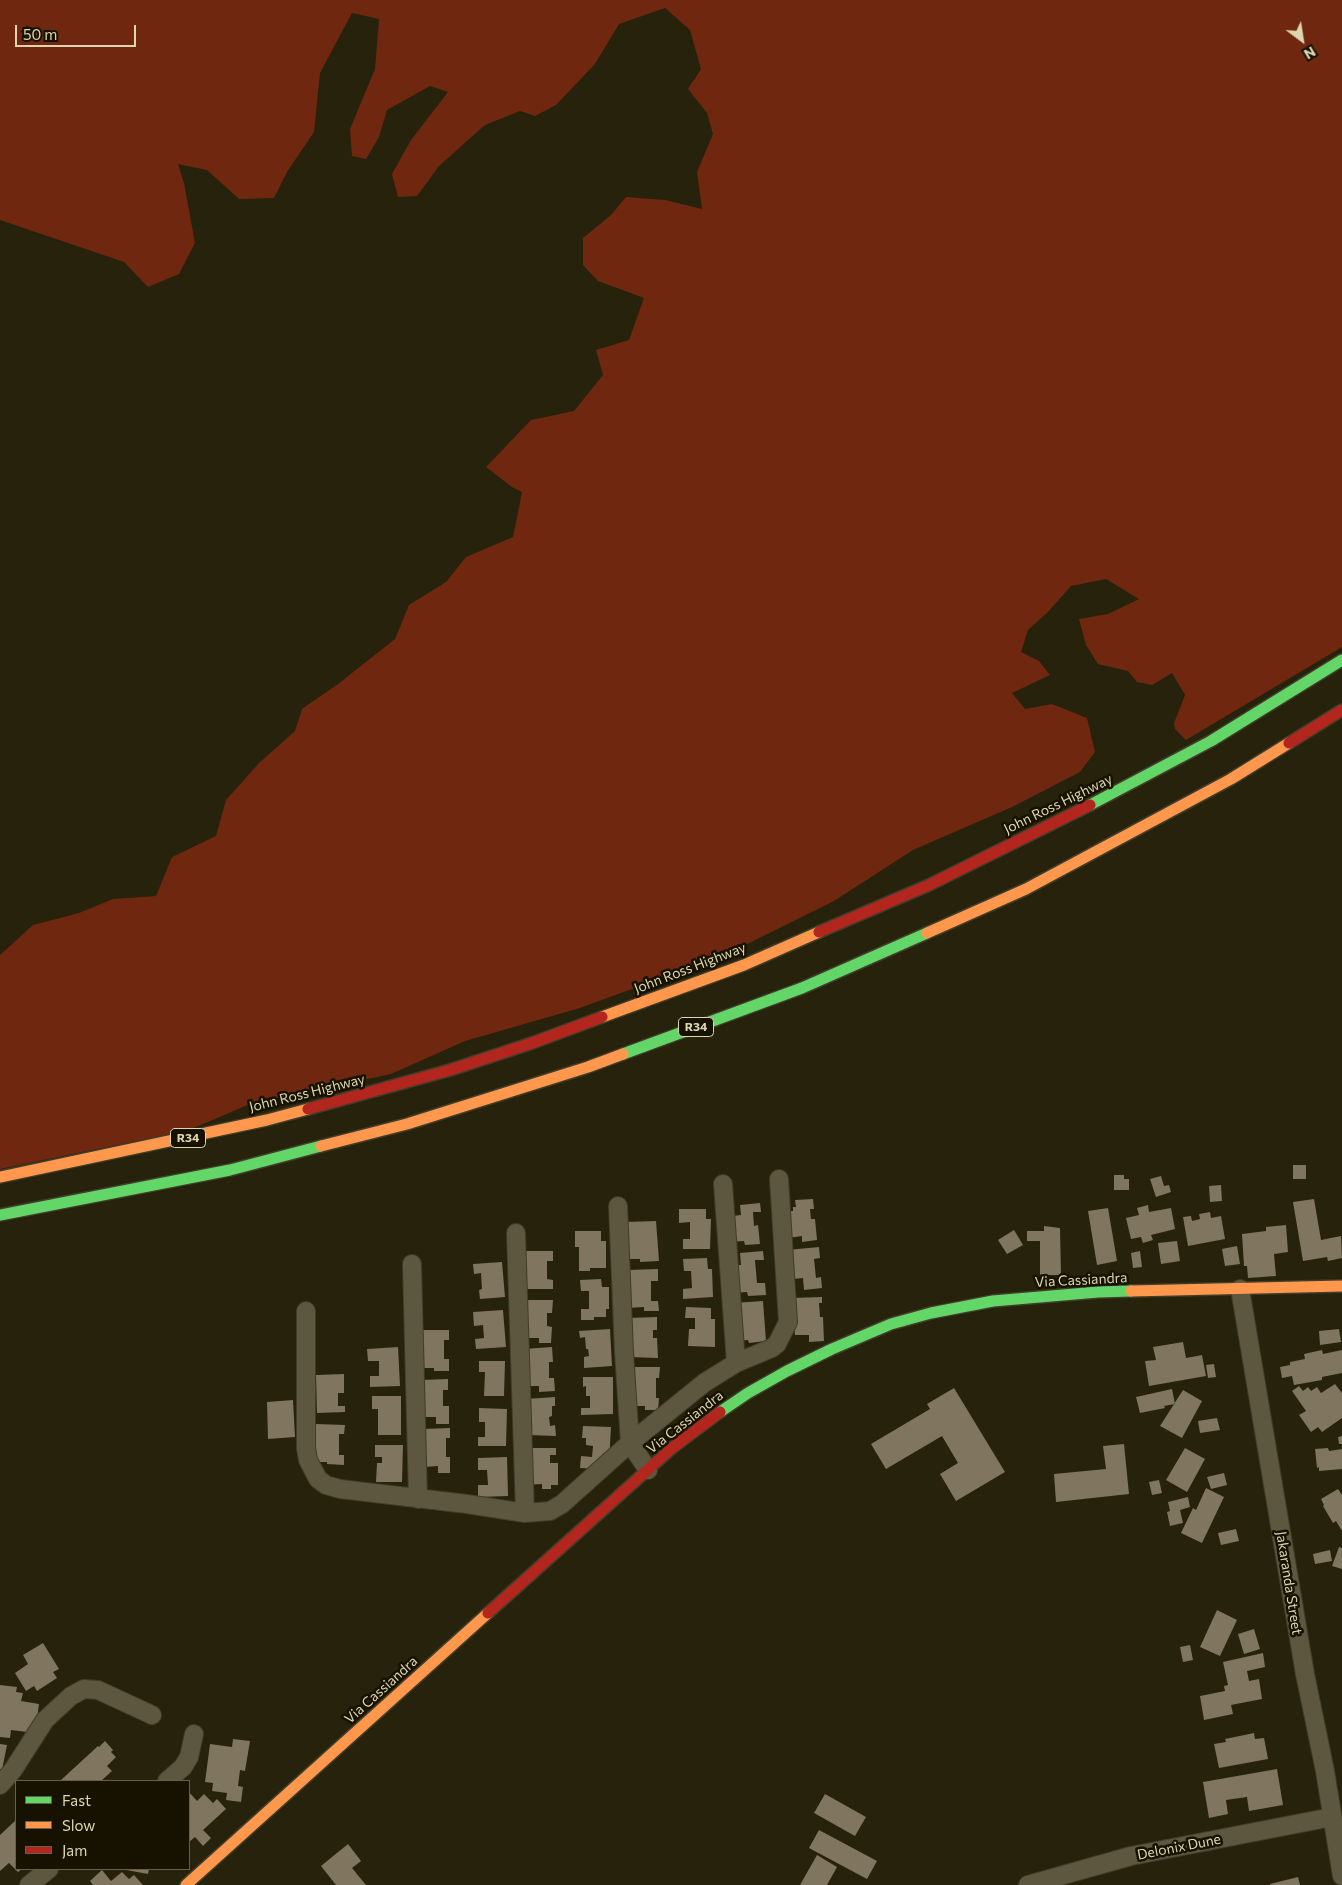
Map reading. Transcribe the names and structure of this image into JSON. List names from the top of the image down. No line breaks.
{"streets":{"main road":["John Ross Highway","R34","Via Cassiandra"],"street":["Jakaranda Street","Delonix Dune"]},"crossings":[["Via Cassiandra","Jakaranda Street"],["Jakaranda Street","Delonix Dune"]],"legend":["Fast","Slow","Jam"],"scale_bar":"50 m","north":"bottom right"}
